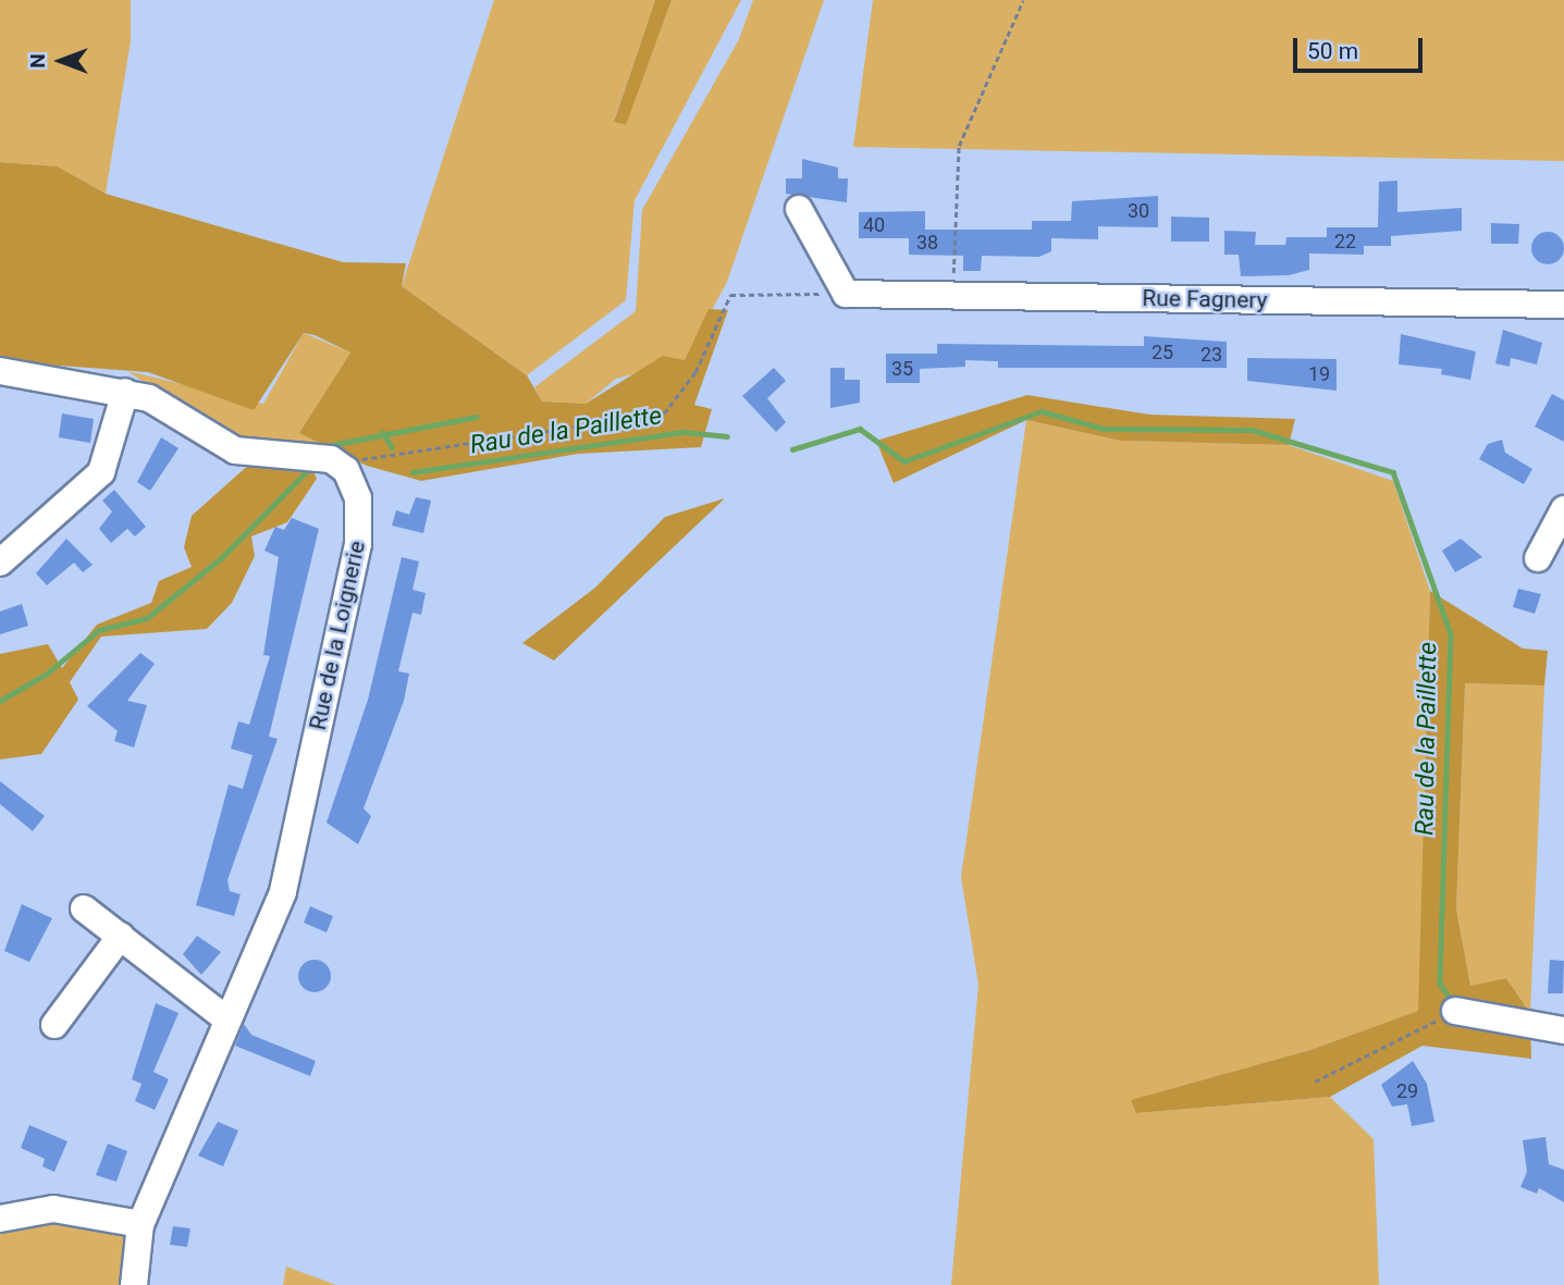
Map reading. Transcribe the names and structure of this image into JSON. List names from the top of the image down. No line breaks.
{"streets":{"street":["Rue Fagnery","Rue de la Loignerie"]},"water":["Rau de la Paillette"],"house_numbers":["30","40","22","38","25","23","35","19","29"],"scale_bar":"50 m","north":"left"}
